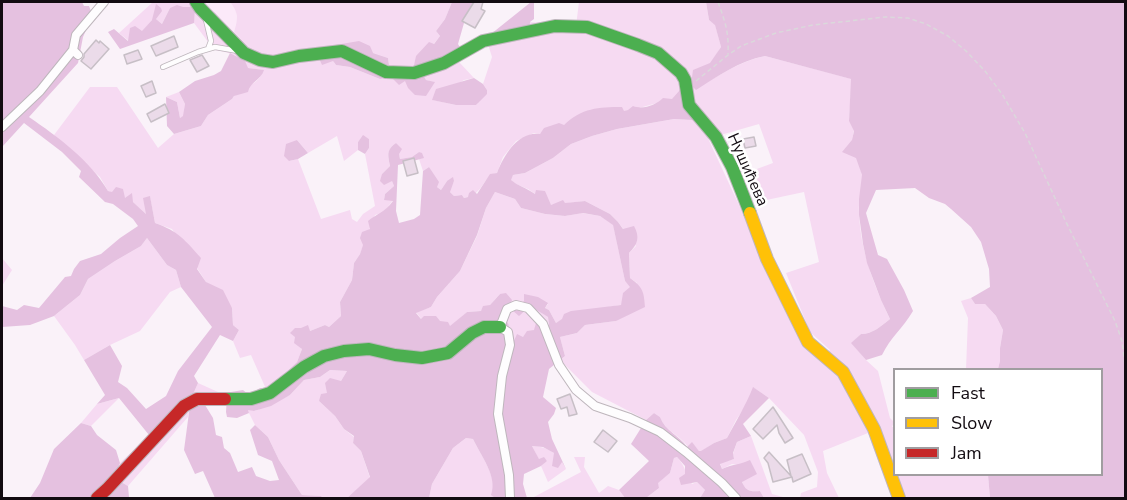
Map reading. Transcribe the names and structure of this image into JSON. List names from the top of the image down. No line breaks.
{"streets":{"street":["Нушићева"]},"legend":["Fast","Slow","Jam"]}
